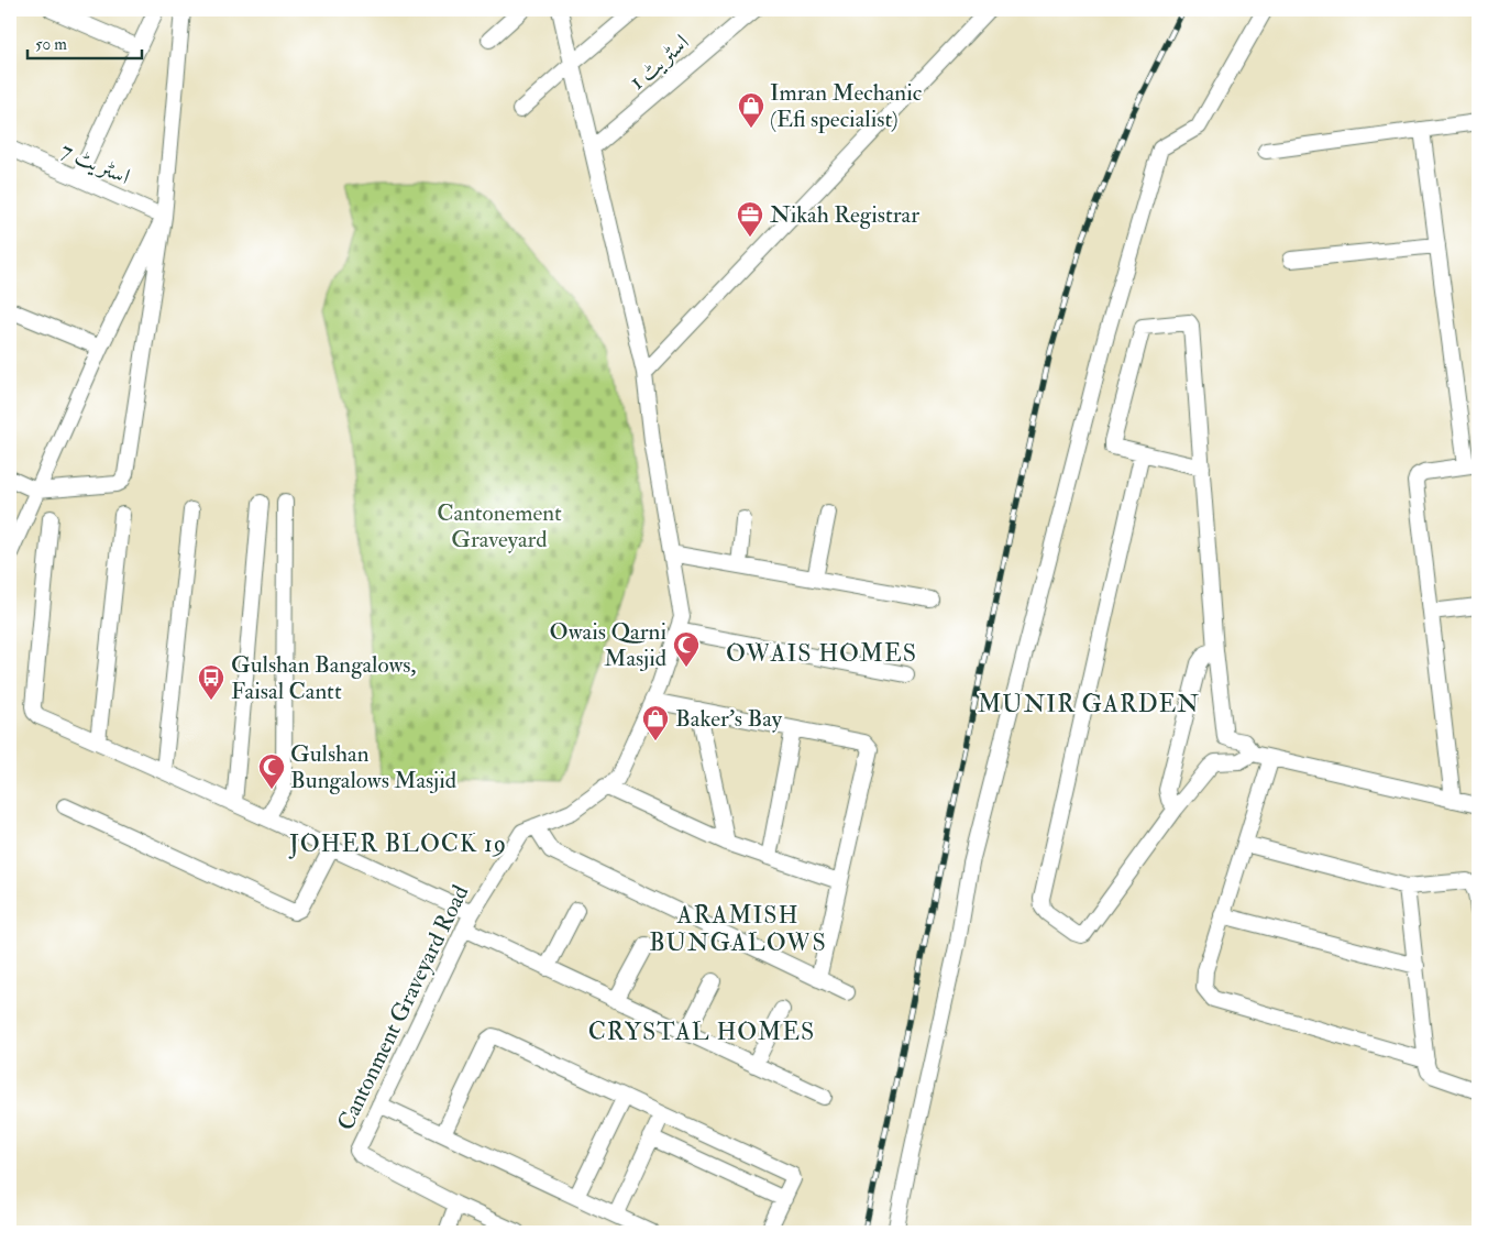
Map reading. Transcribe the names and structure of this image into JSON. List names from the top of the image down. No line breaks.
{"streets":{"street":["اسٹریٹ 1","اسٹریٹ 7","Cantonment Graveyard Road"]},"crossings":[["اسٹریٹ 1","Cantonment Graveyard Road"]],"districts":["OWAIS HOMES","MUNIR GARDEN","JOHER BLOCK 19","ARAMISH BUNGALOWS","CRYSTAL HOMES"],"parks":["Cantonement Graveyard"],"places":{"shop":["Imran Mechanic (Efi specialist)","Baker's Bay"],"office":["Nikah Registrar"],"mosque":["Owais Qarni Masjid","Gulshan Bungalows Masjid"],"bus stop":["Gulshan Bangalows, Faisal Cantt"]},"scale_bar":"50 m"}
